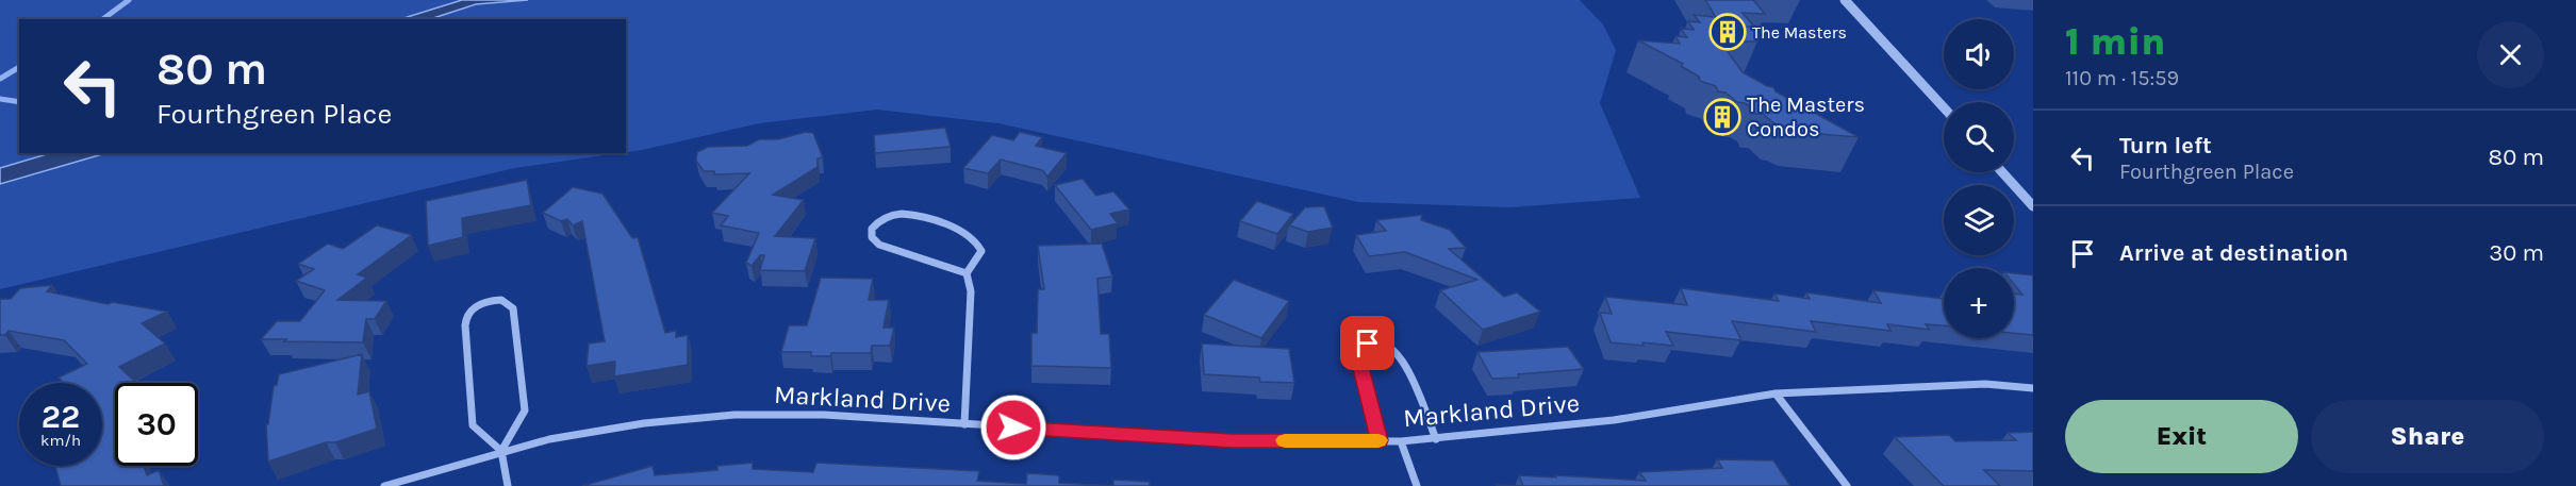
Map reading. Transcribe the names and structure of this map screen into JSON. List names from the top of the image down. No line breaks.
{"streets":{"street":["Markland Drive"]},"places":{"building":["The Masters","The Masters Condos"]},"page":{"heading":["1 min","110 m · 15:59"],"map_buttons":"+","turn":["80 m","Fourthgreen Place"],"list":[{"name":"Turn left","note":"Fourthgreen Place","value":"80 m"},{"name":"Arrive at destination","value":"30 m"}],"speed":"22 km/h","limit":"30","buttons":["Exit","Share"]}}
